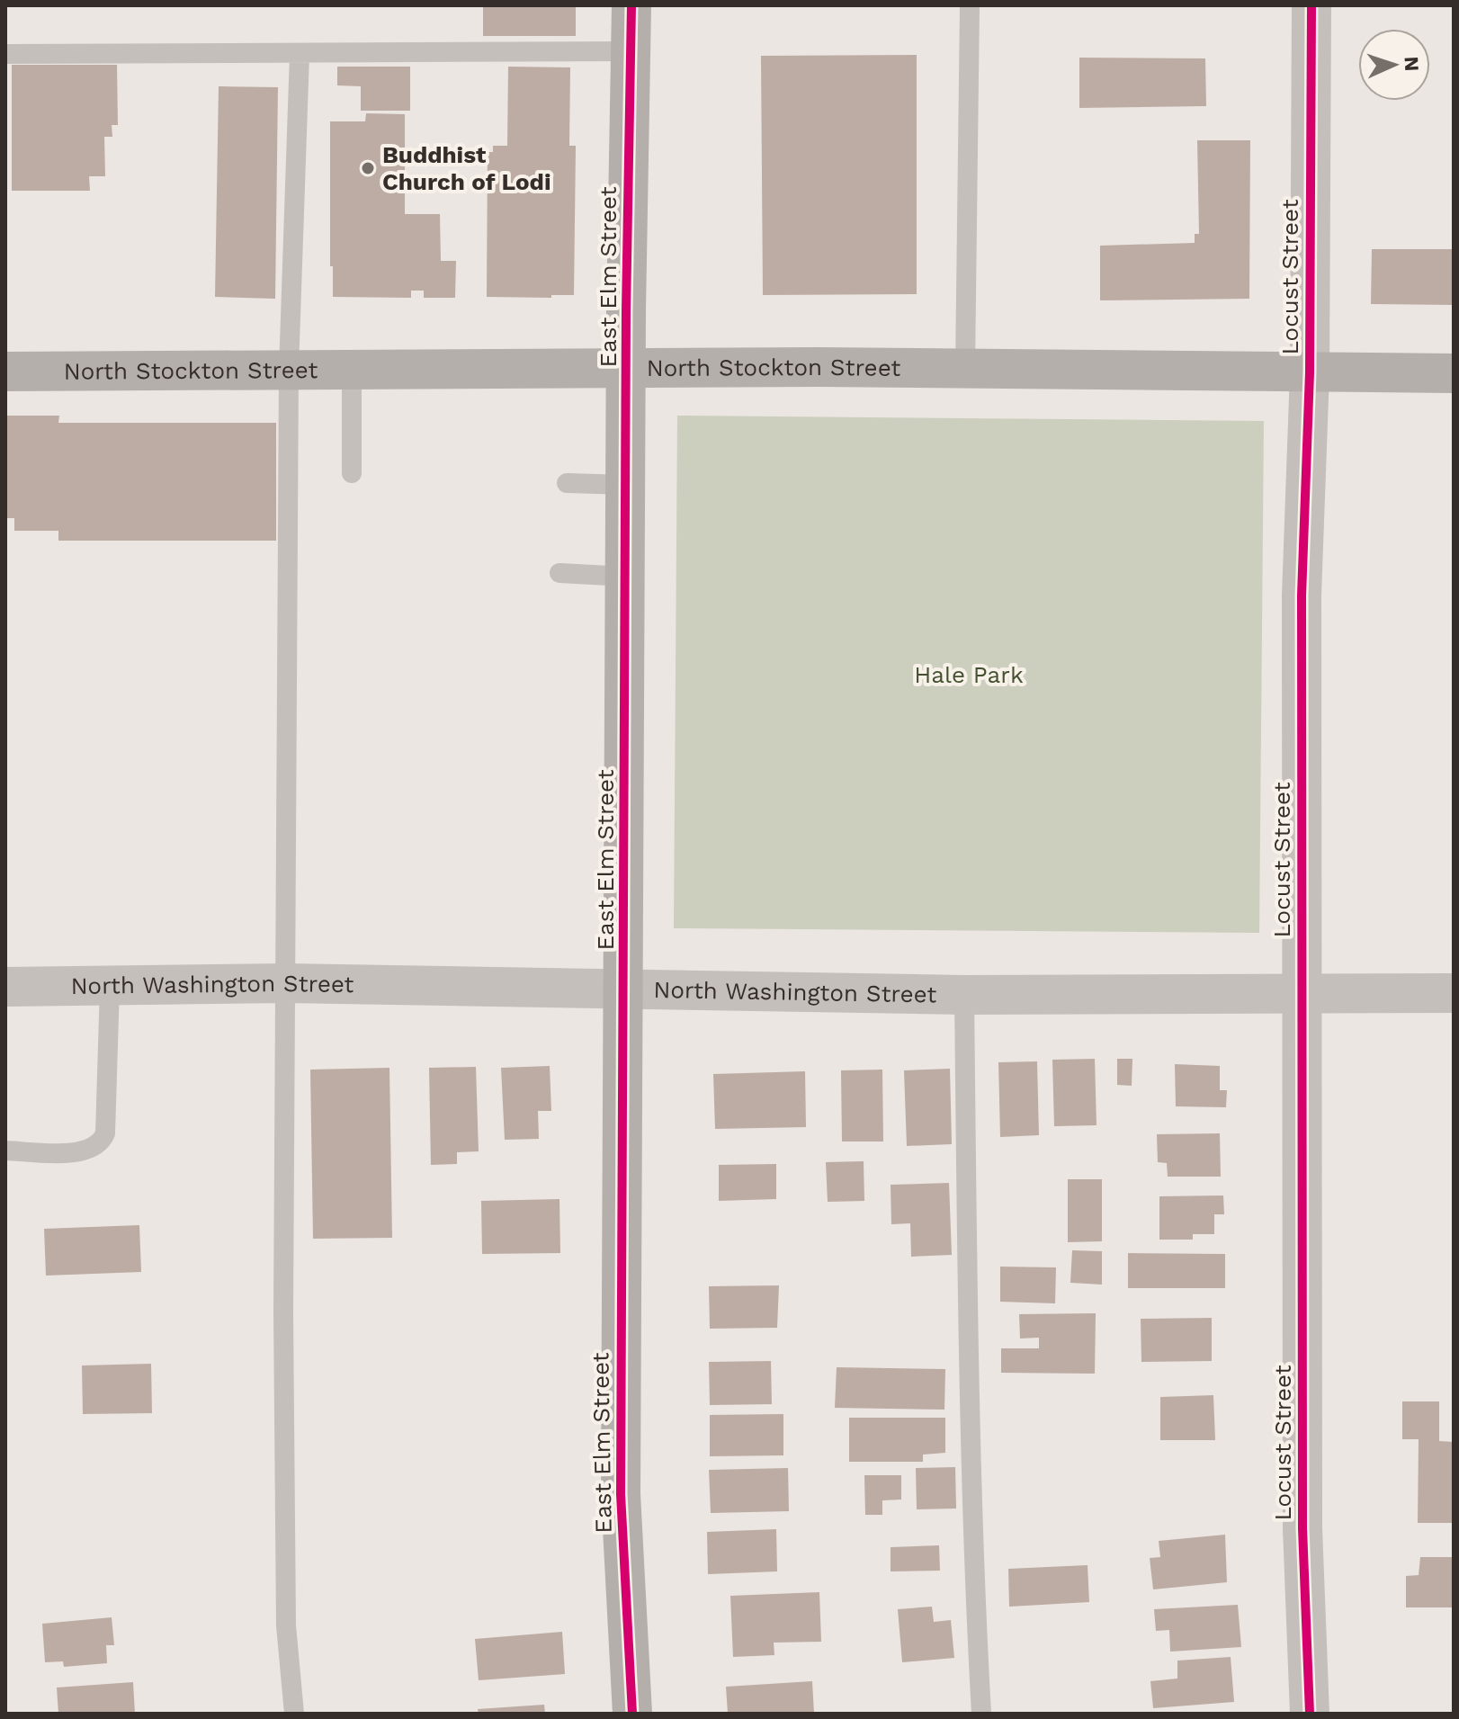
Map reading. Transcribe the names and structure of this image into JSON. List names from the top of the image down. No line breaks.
{"streets":{"street":["East Elm Street","Locust Street","North Stockton Street","North Washington Street"]},"crossings":[["East Elm Street","North Stockton Street"],["East Elm Street","North Washington Street"],["Locust Street","North Stockton Street"],["Locust Street","North Washington Street"]],"parks":["Hale Park"],"places":["Buddhist Church of Lodi"],"north":"right"}
